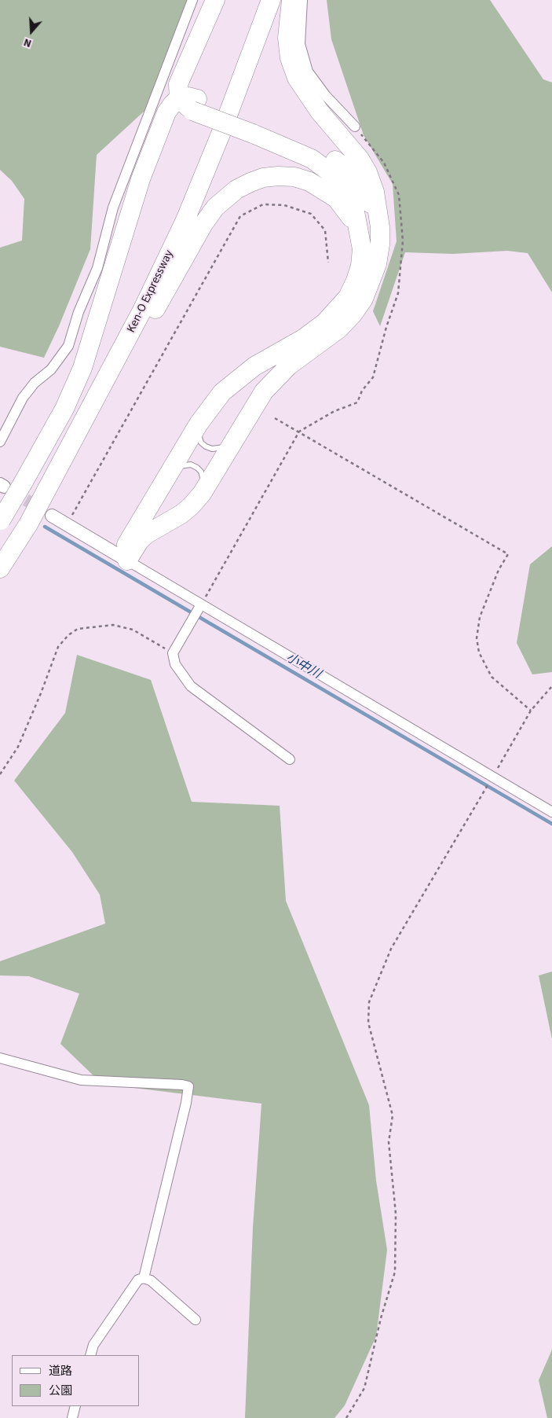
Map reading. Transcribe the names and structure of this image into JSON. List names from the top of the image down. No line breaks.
{"streets":{"highway":["Ken-O Expressway"]},"water":["小中川"],"legend":["道路","公園"],"north":"bottom"}
